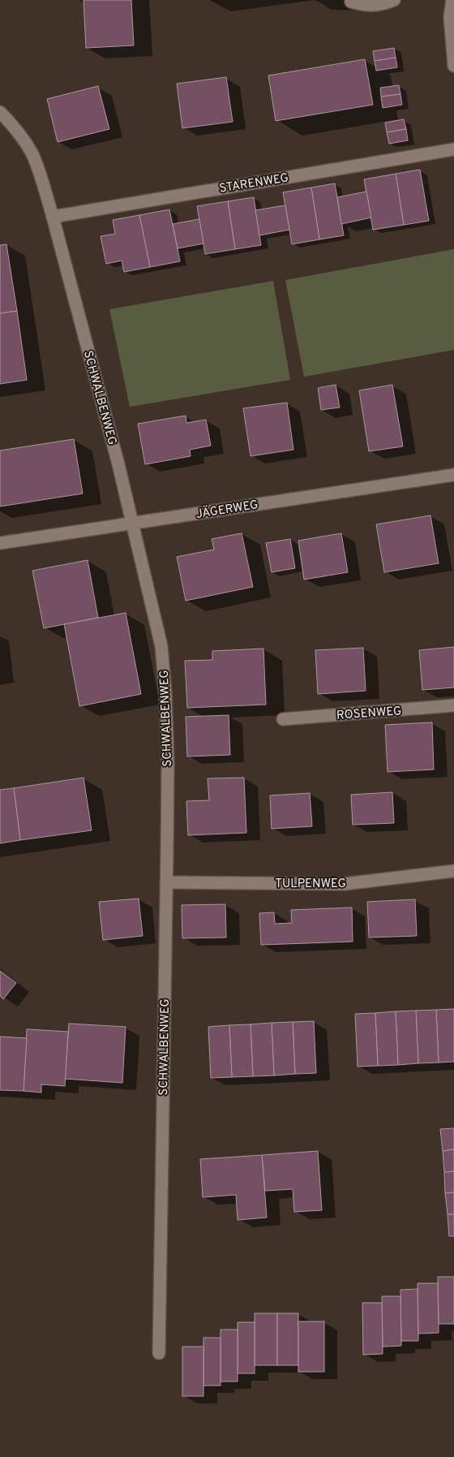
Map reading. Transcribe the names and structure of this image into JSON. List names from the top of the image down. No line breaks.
{"streets":{"street":["STARENWEG","SCHWALBENWEG","JÄGERWEG","ROSENWEG","TULPENWEG"]},"crossings":[["STARENWEG","SCHWALBENWEG"],["SCHWALBENWEG","JÄGERWEG"],["SCHWALBENWEG","TULPENWEG"]]}
